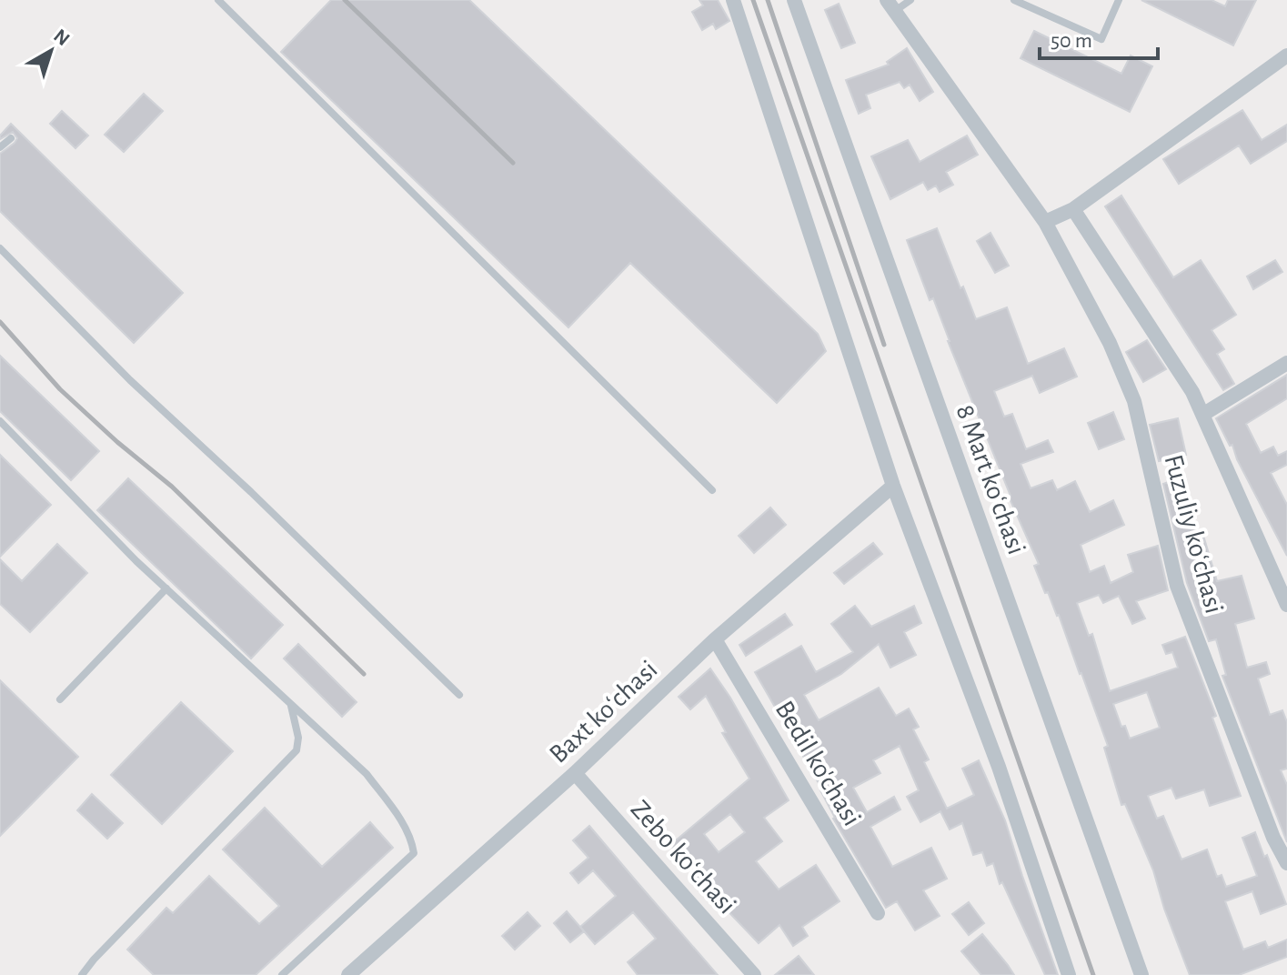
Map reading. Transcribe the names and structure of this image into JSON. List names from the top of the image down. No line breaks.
{"streets":{"street":["8 Mart koʻchasi","Fuzuliy koʻchasi","Baxt koʻchasi","Bedil ko'chasi","Zebo koʻchasi"]},"crossings":[["Baxt koʻchasi","Bedil ko'chasi"],["Baxt koʻchasi","Zebo koʻchasi"]],"scale_bar":"50 m","north":"top right"}
